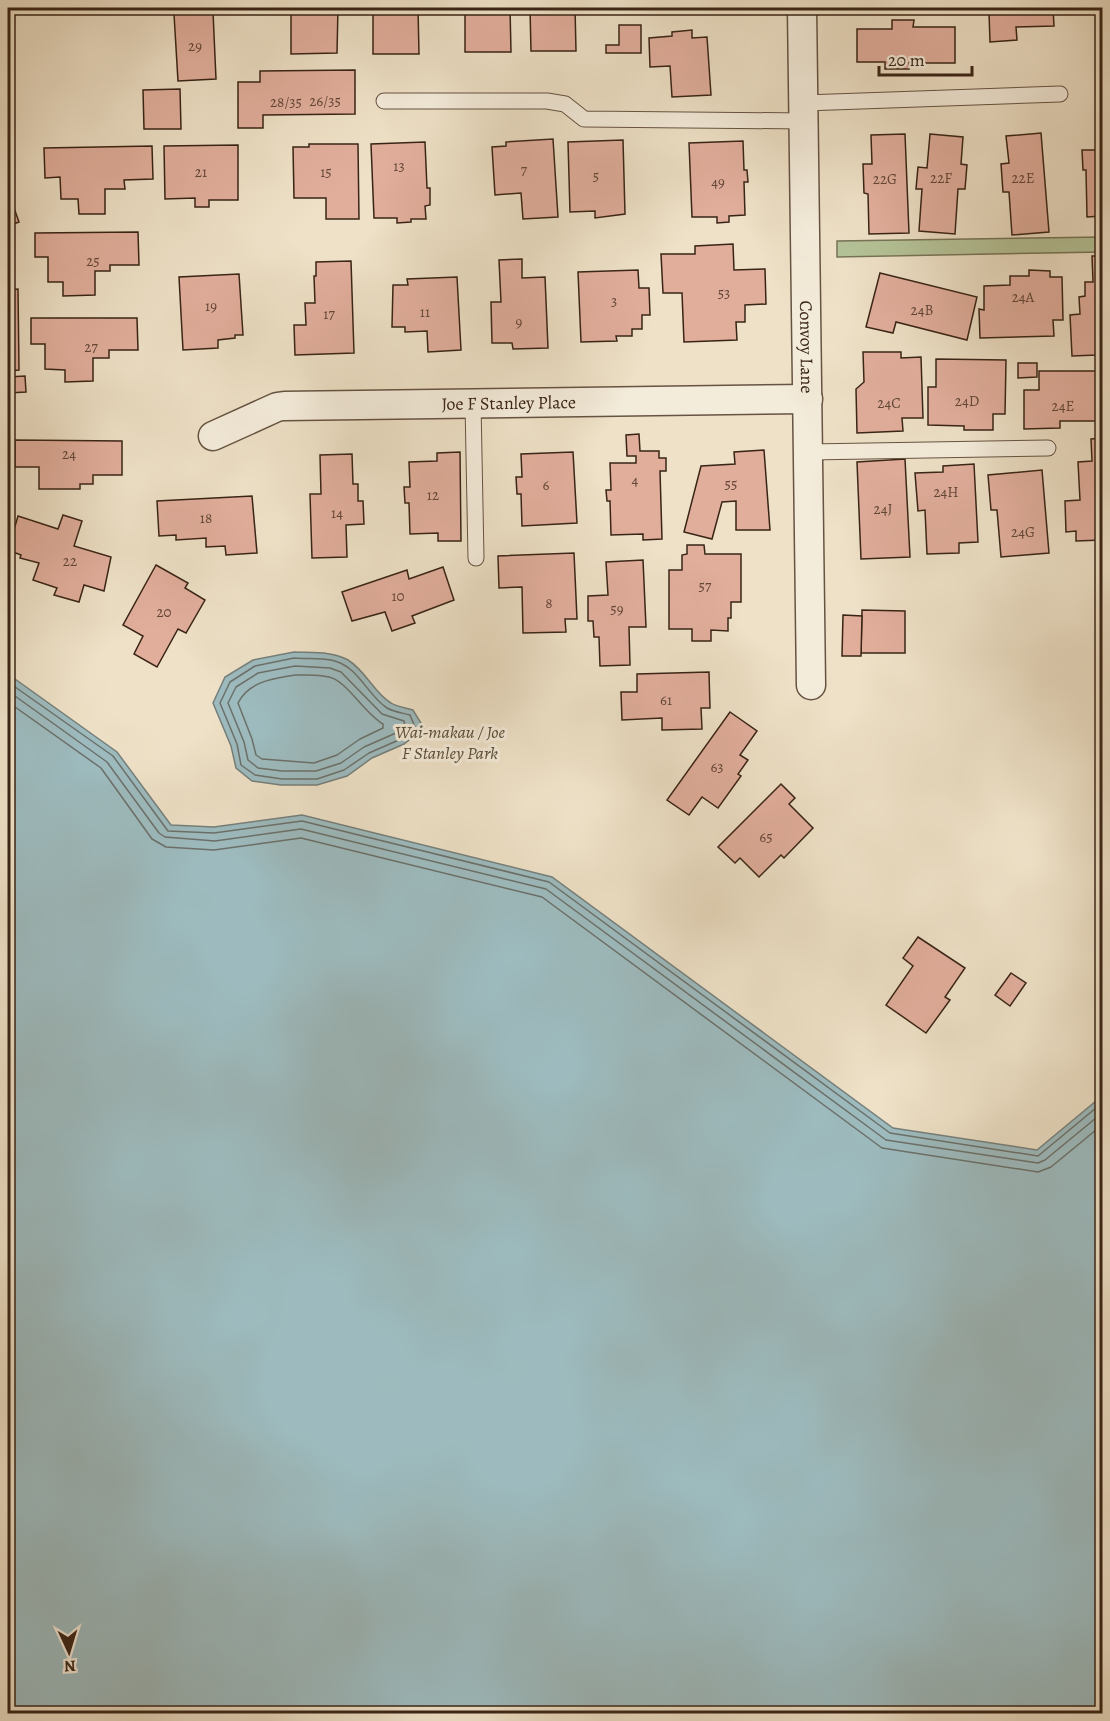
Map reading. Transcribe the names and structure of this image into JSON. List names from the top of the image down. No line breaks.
{"streets":{"street":["Convoy Lane","Joe F Stanley Place"]},"crossings":[["Convoy Lane","Joe F Stanley Place"]],"parks":["Wai-makau / Joe F Stanley Park"],"house_numbers":["29","26/35","28/35","13","7","21","15","5","22F","22E","22G","49","25","53","24A","3","19","24B","11","17","9","27","24D","24C","24E","24","4","55","6","24H","12","24J","14","18","24G","22","57","10","8","59","20","61","63","65"],"scale_bar":"20 m","north":"bottom"}
